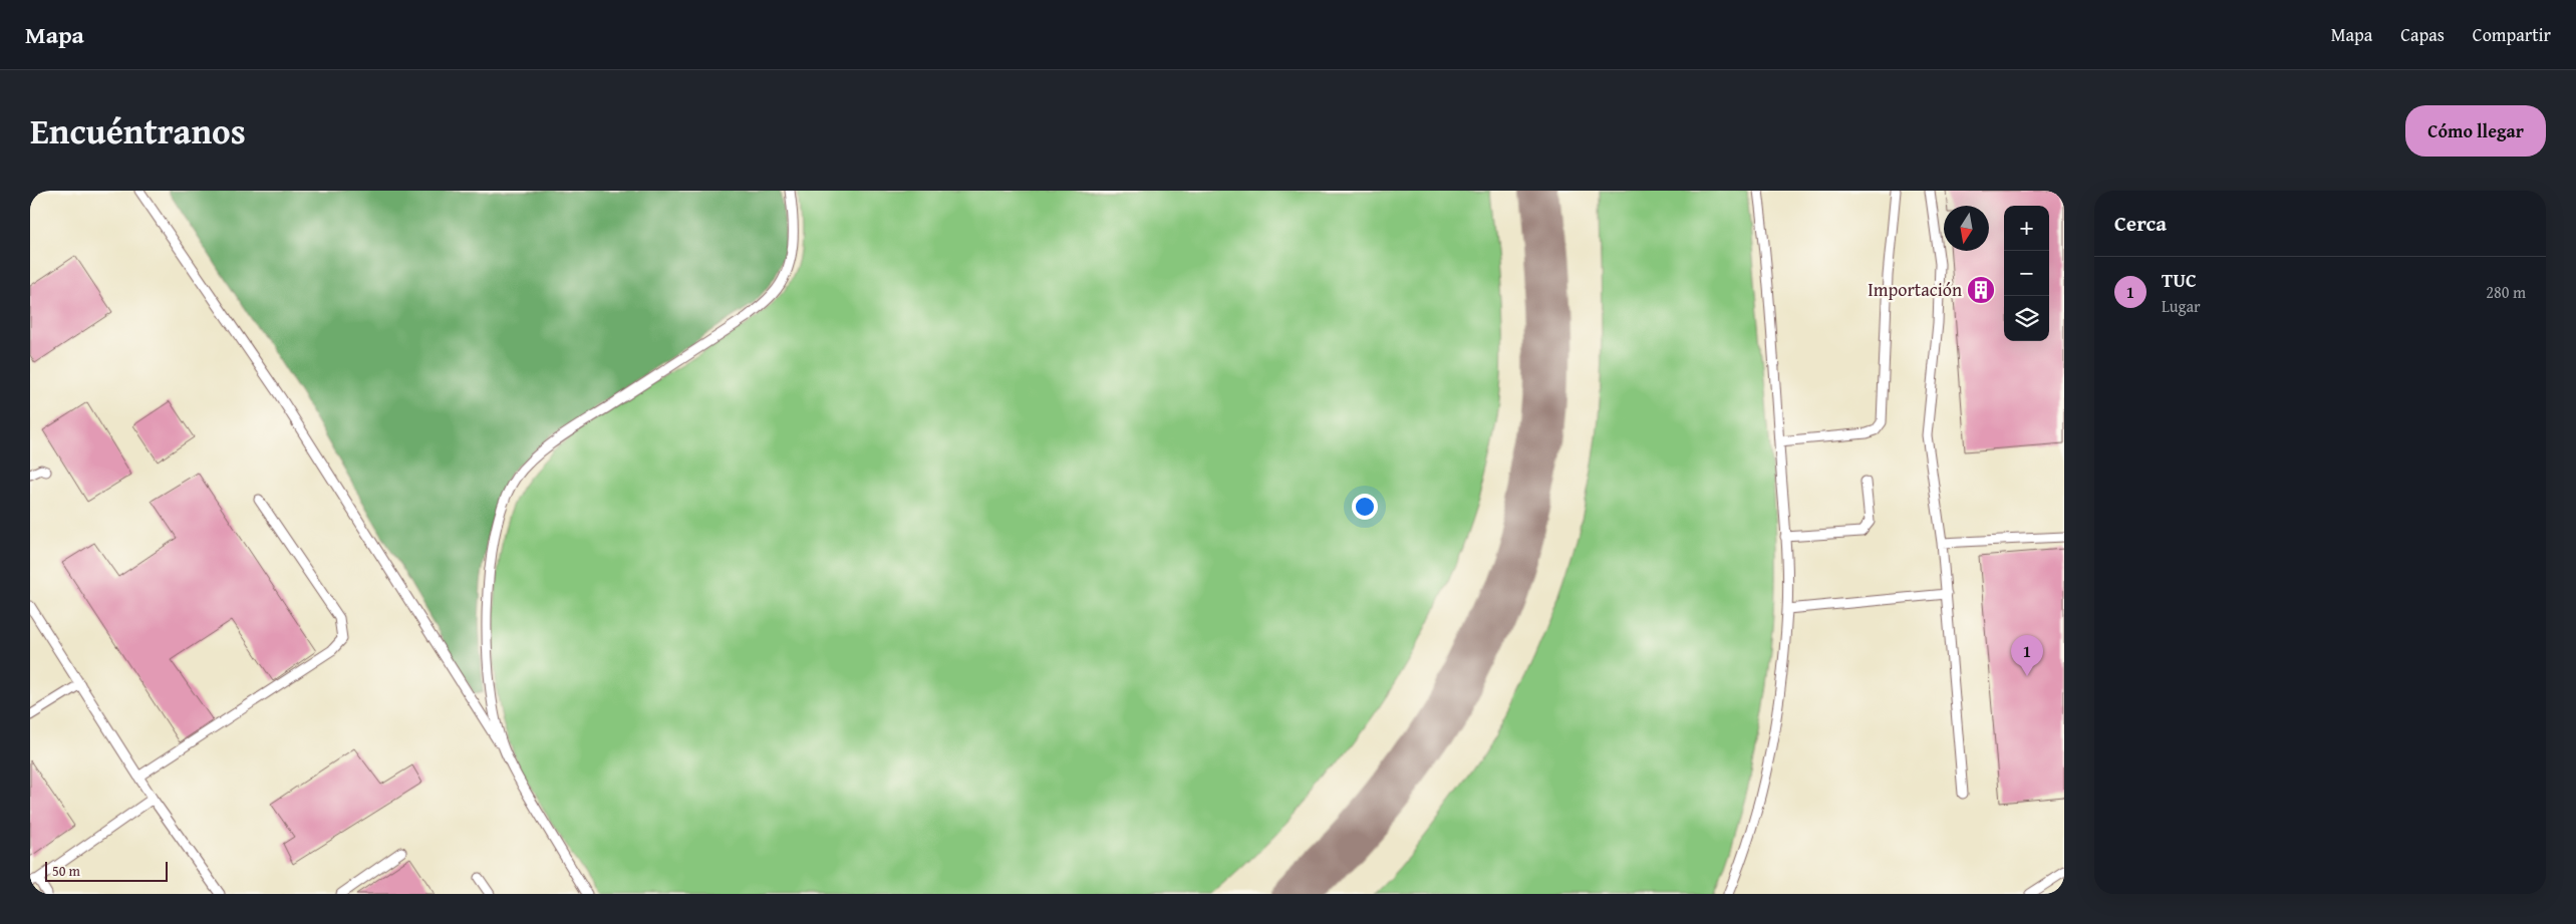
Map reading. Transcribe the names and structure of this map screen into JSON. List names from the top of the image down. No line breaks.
{"places":{"building":["Importación"]},"scale_bar":"50 m","north":"bottom","page":{"header":"Mapa","nav":["Mapa","Capas","Compartir"],"title":"Encuéntranos","buttons":"Cómo llegar","heading":"Cerca","map_buttons":["+","−"],"list":[{"mark":"1","name":"TUC","note":"Lugar","value":"280 m"}],"pins":"1","scale":"50 m"}}
